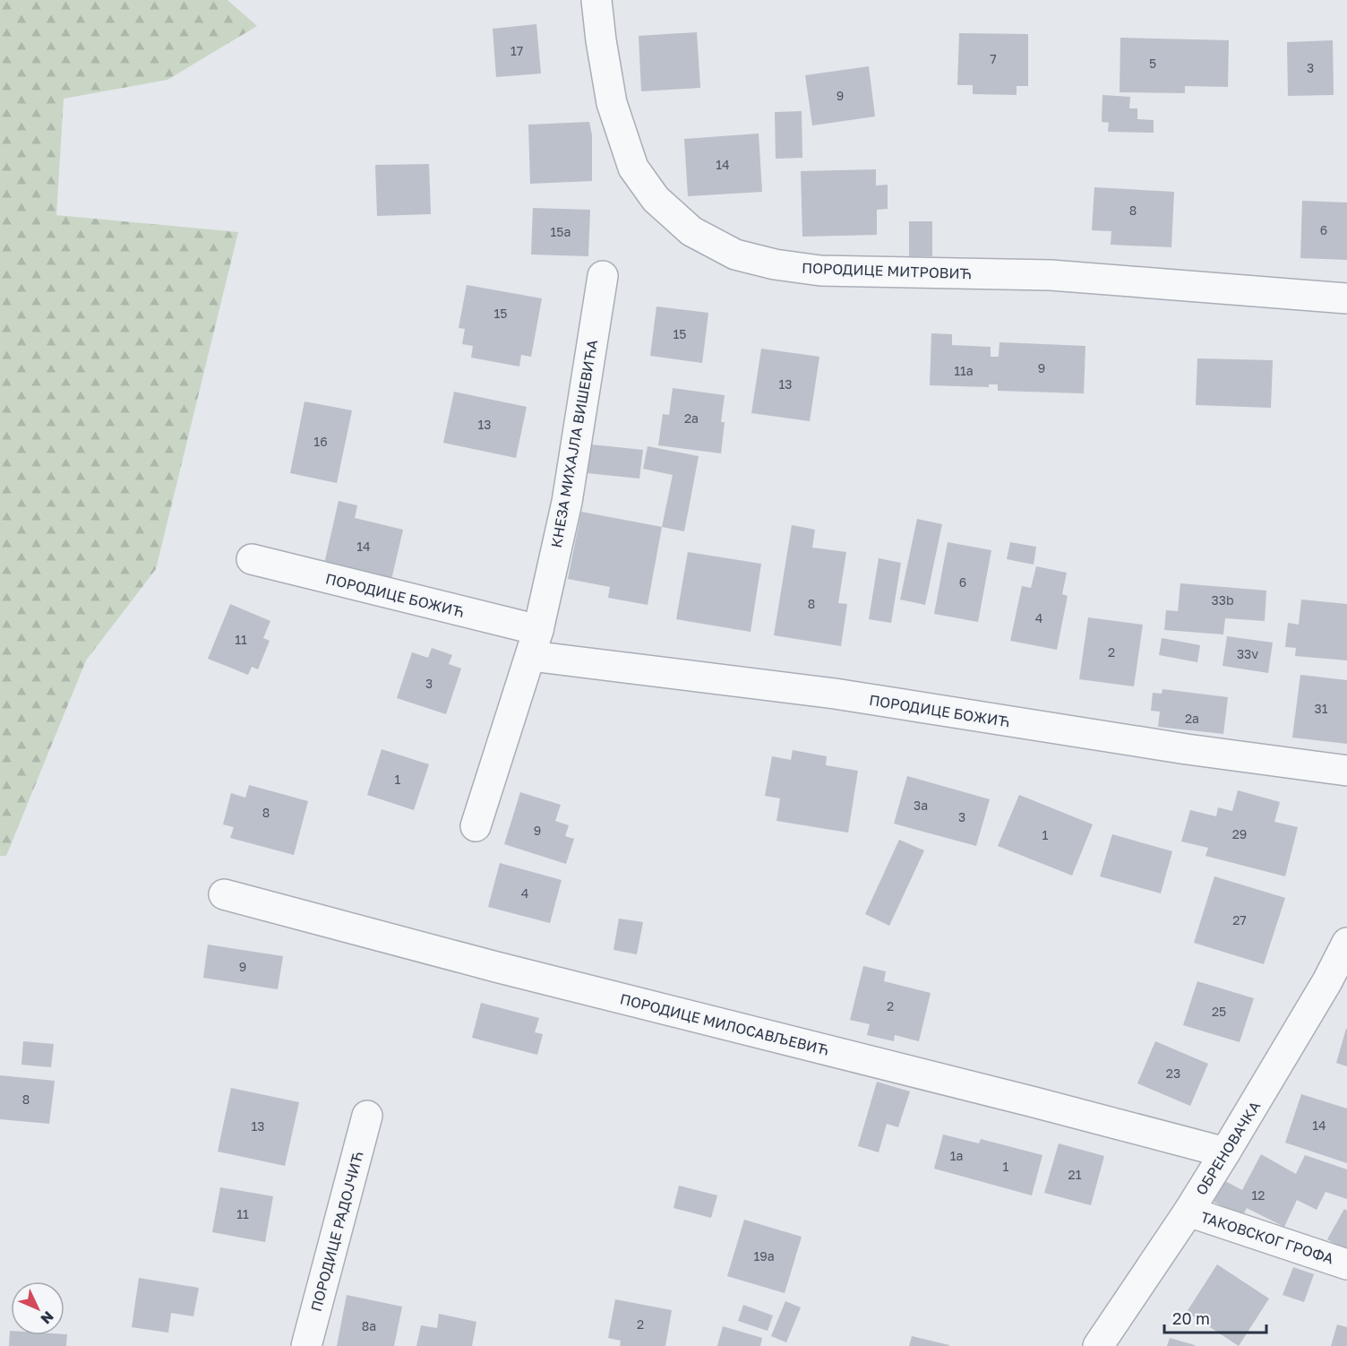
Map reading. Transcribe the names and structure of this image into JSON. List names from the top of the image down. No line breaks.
{"streets":{"street":["ПОРОДИЦЕ МИТРОВИЋ","КНЕЗА МИХАЈЛА ВИШЕВИЋА","ПОРОДИЦЕ БОЖИЋ","ПОРОДИЦЕ МИЛОСАВЉЕВИЋ","ОБРЕНОВАЧКА","ПОРОДИЦЕ РАДОЈЧИЋ","ТАКОВСКОГ ГРОФА"]},"crossings":[["КНЕЗА МИХАЈЛА ВИШЕВИЋА","ПОРОДИЦЕ БОЖИЋ"],["ПОРОДИЦЕ МИЛОСАВЉЕВИЋ","ОБРЕНОВАЧКА"],["ОБРЕНОВАЧКА","ТАКОВСКОГ ГРОФА"]],"house_numbers":["17","7","5","3","9","14","8","6","15a","15","15","9","11a","13","2a","13","16","14","6","33b","8","4","11","2","33v","3","31","2a","1","3a","8","3","9","29","1","4","27","9","2","25","23","8","14","13","1a","1","21","12","11","19a","2","8a"],"scale_bar":"20 m","north":"bottom right"}
